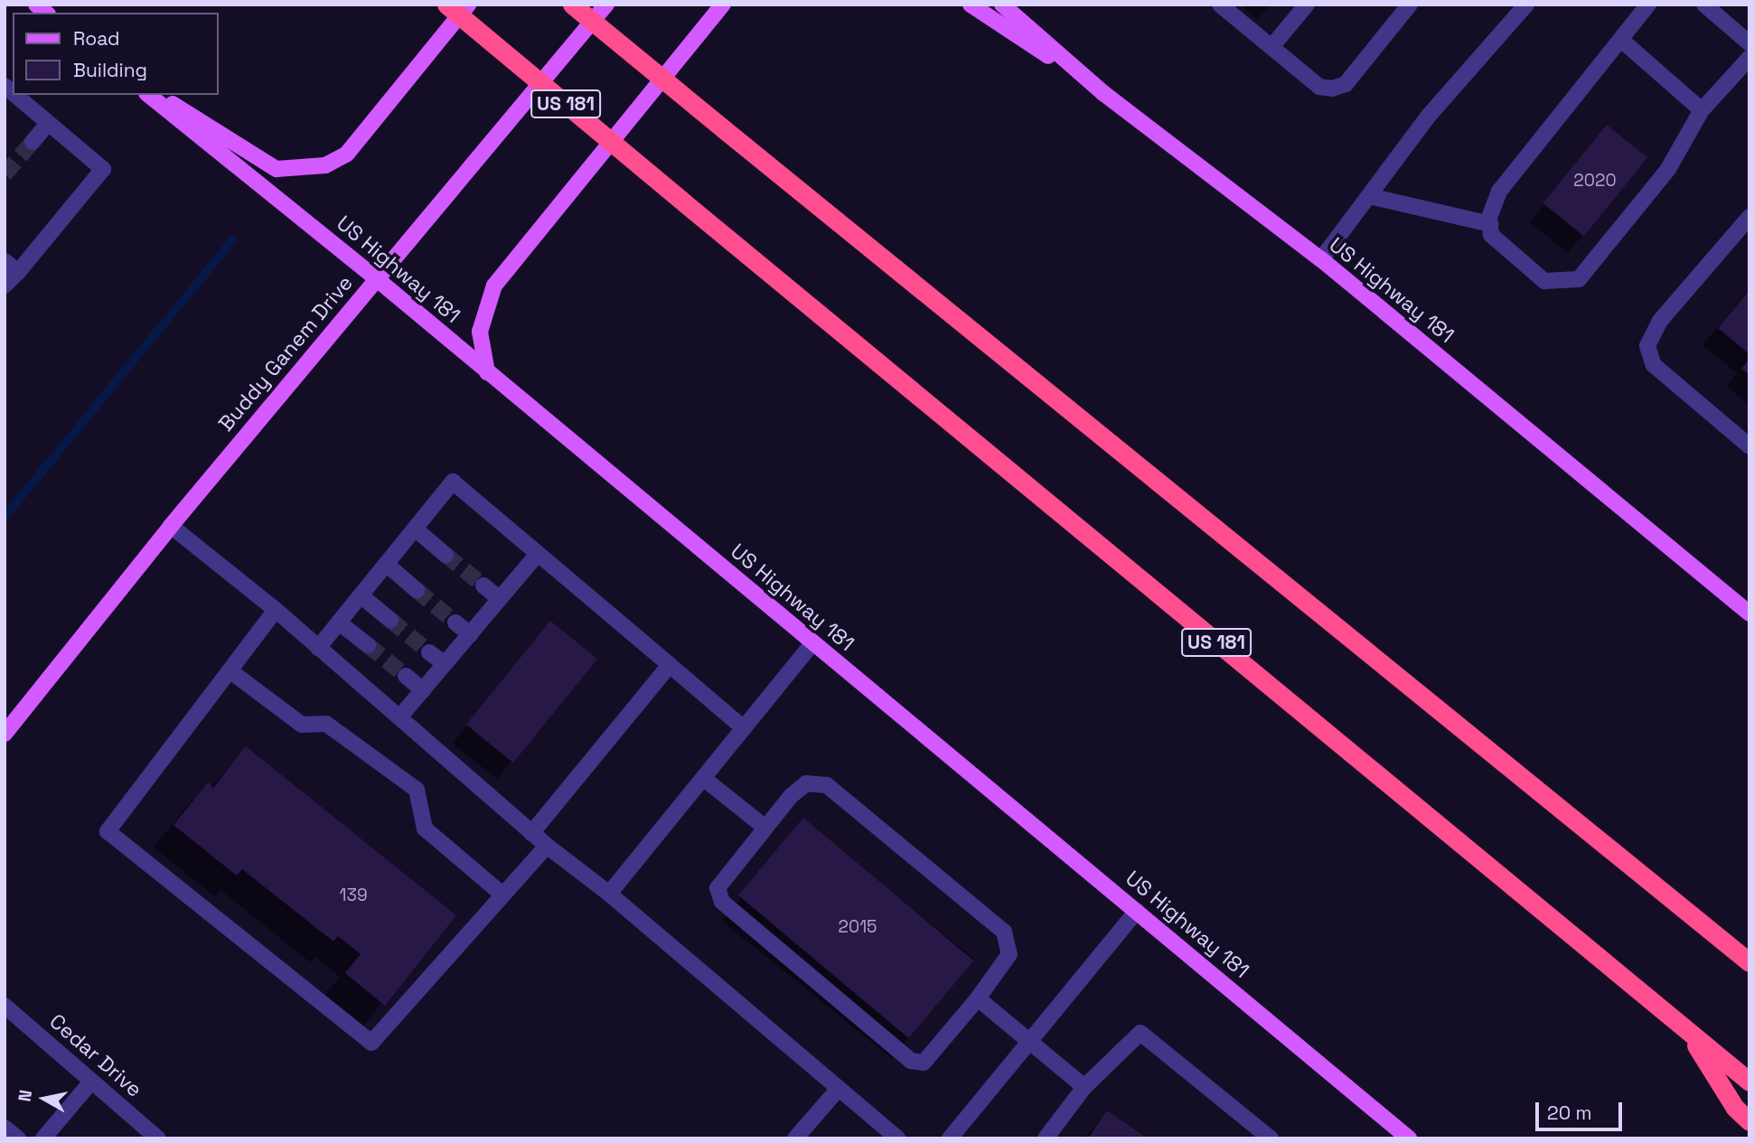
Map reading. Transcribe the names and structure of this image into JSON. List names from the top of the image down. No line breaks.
{"streets":{"highway":["US 181"],"main road":["US Highway 181","Buddy Ganem Drive"],"street":["Cedar Drive"]},"crossings":[["US Highway 181","Buddy Ganem Drive"]],"house_numbers":["2020","139","2015"],"legend":["Road","Building"],"scale_bar":"20 m","north":"left"}
